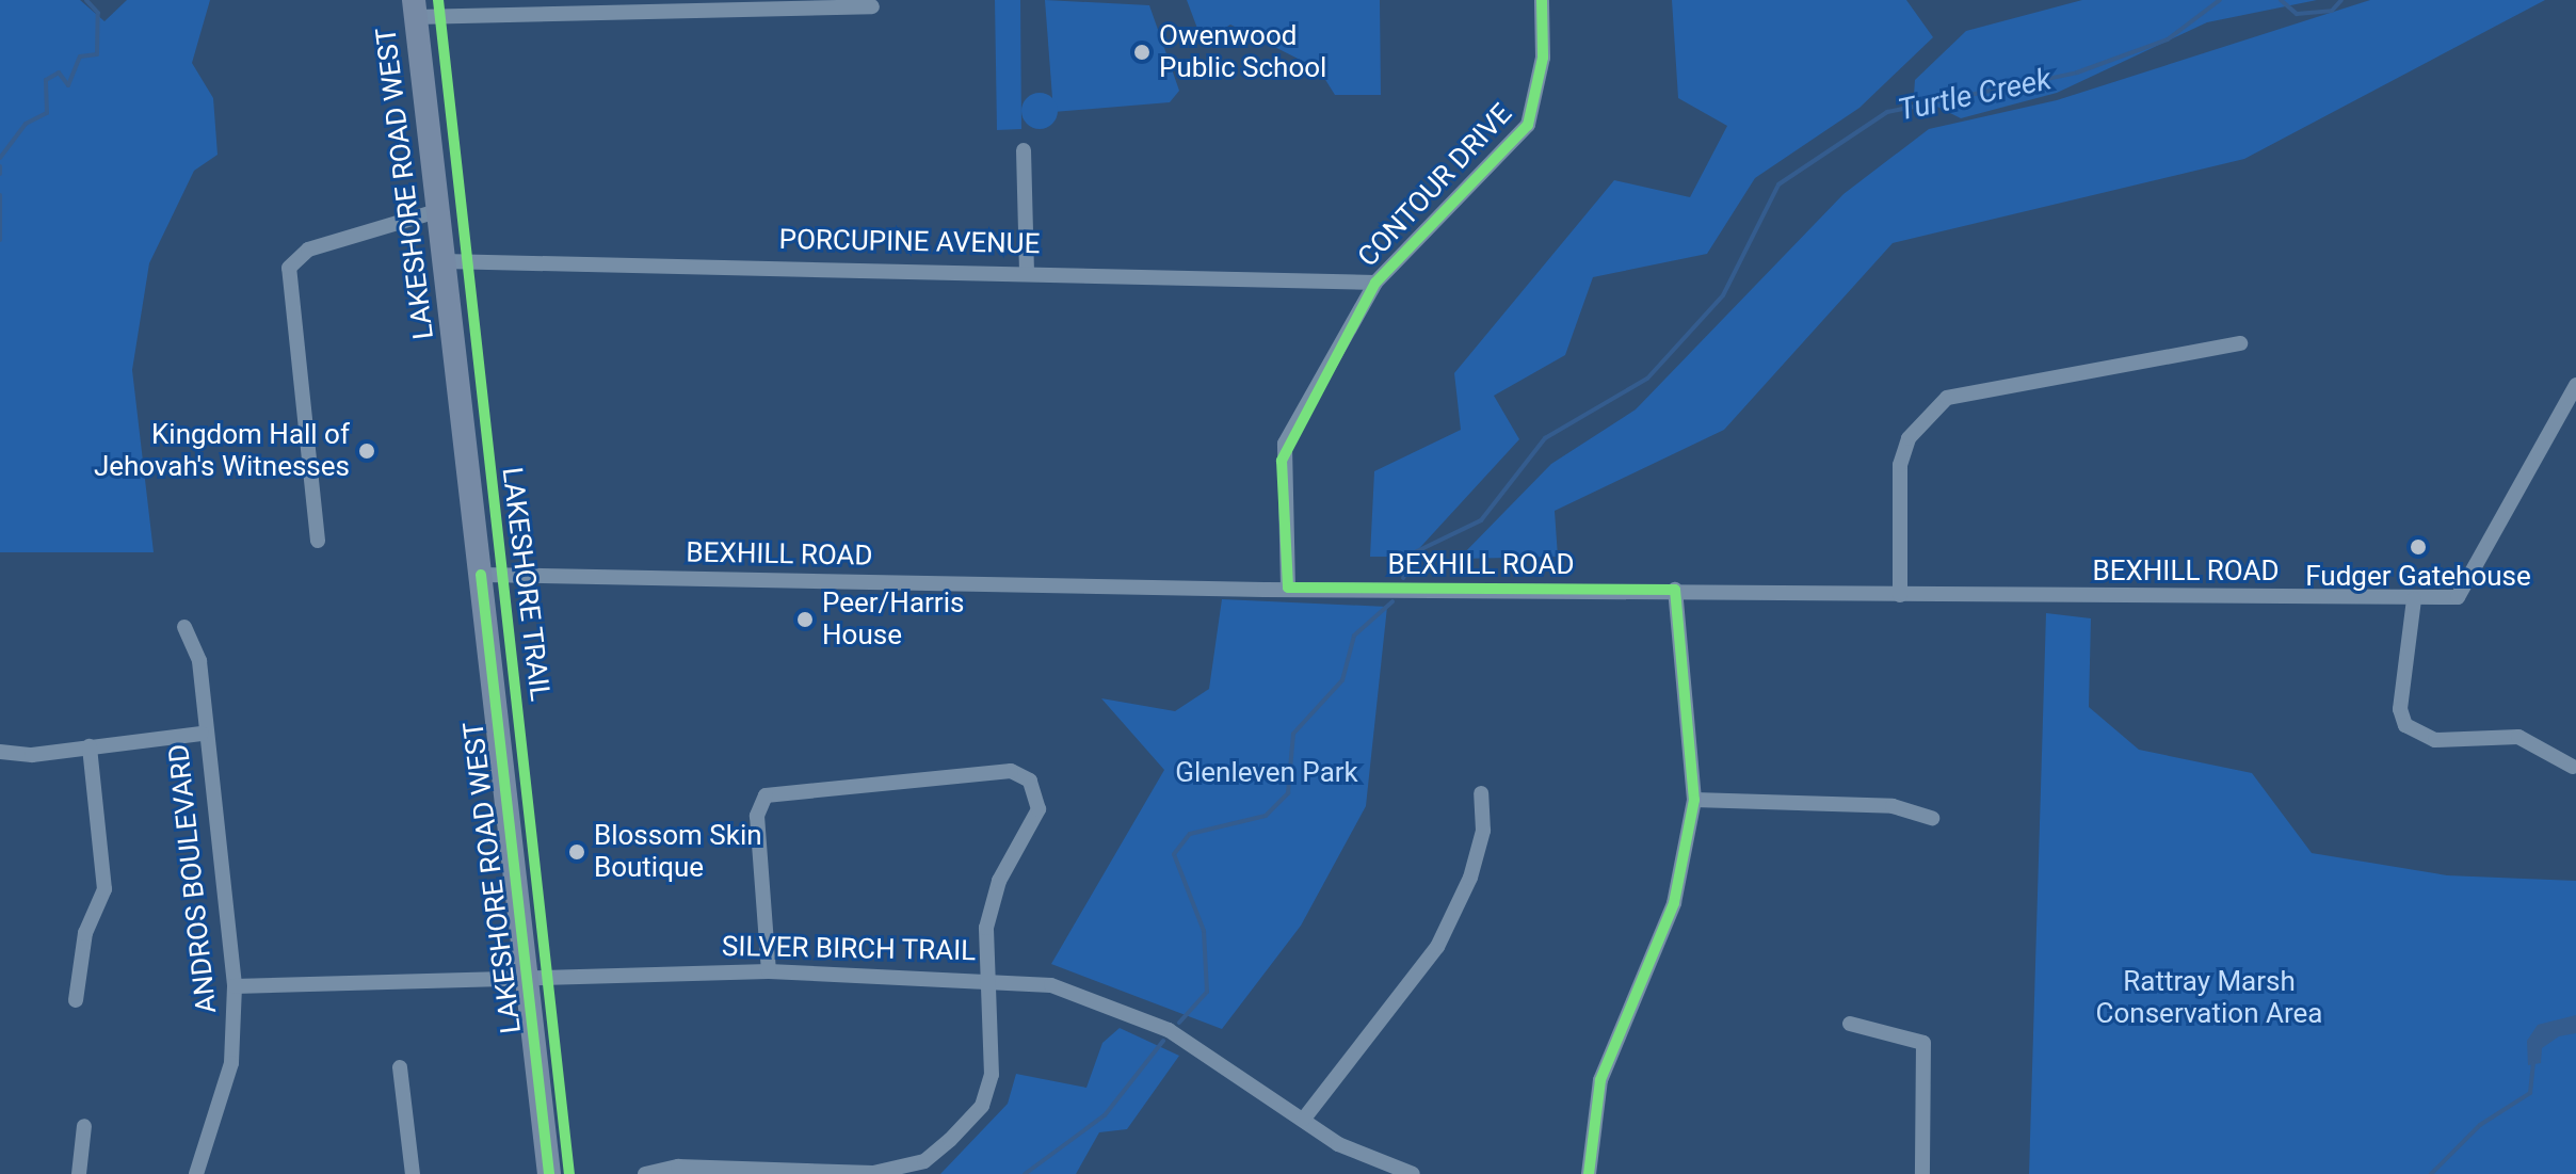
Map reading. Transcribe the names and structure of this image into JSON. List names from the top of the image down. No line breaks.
{"streets":{"main road":["LAKESHORE ROAD WEST"],"street":["CONTOUR DRIVE","PORCUPINE AVENUE","BEXHILL ROAD","ANDROS BOULEVARD","SILVER BIRCH TRAIL"],"cycle path":["LAKESHORE TRAIL"]},"crossings":[["LAKESHORE ROAD WEST","PORCUPINE AVENUE"],["LAKESHORE ROAD WEST","BEXHILL ROAD"],["LAKESHORE ROAD WEST","SILVER BIRCH TRAIL"],["CONTOUR DRIVE","PORCUPINE AVENUE"],["CONTOUR DRIVE","BEXHILL ROAD"],["ANDROS BOULEVARD","SILVER BIRCH TRAIL"]],"water":["Turtle Creek"],"parks":["Glenleven Park","Rattray Marsh Conservation Area"],"places":["Owenwood Public School","Kingdom Hall of Jehovah's Witnesses","Fudger Gatehouse","Peer/Harris House","Blossom Skin Boutique"]}
